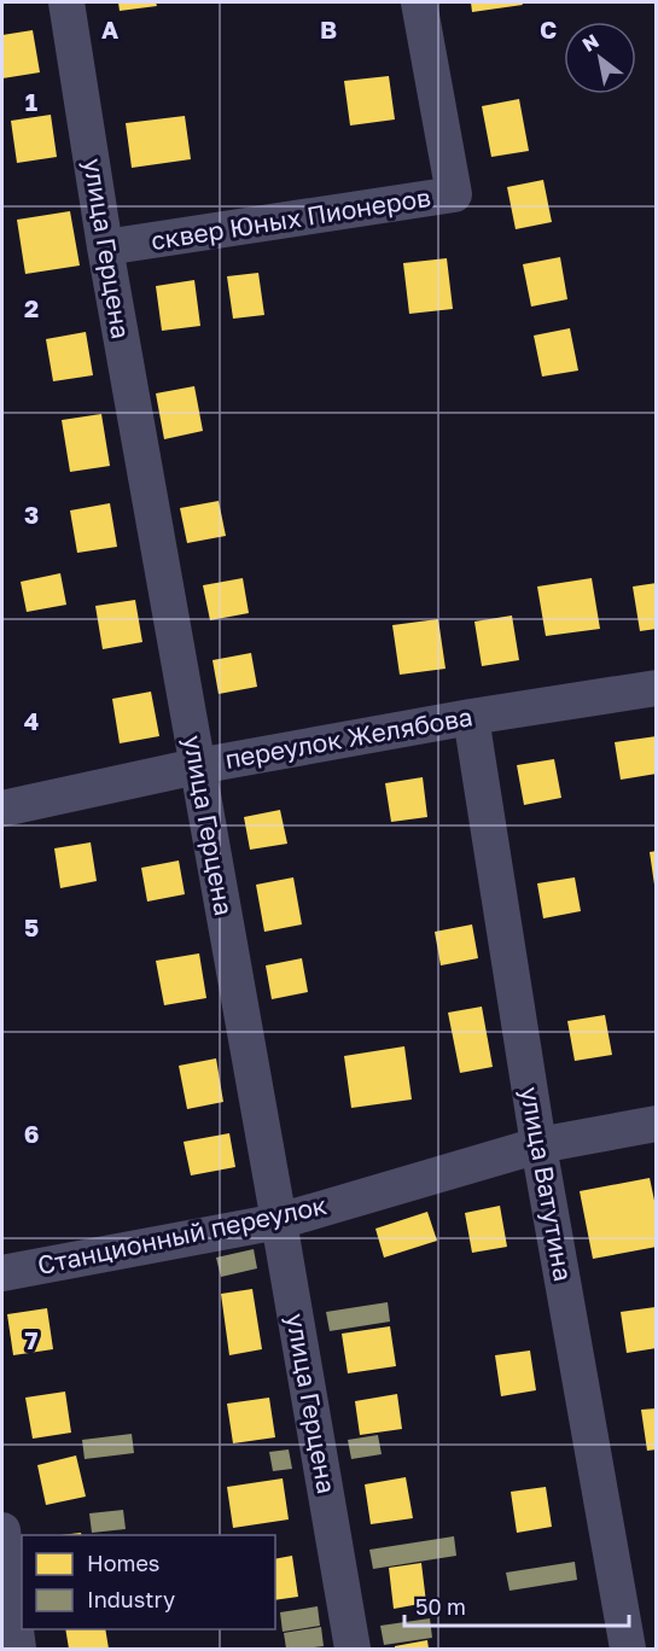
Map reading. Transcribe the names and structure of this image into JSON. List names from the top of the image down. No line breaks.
{"streets":{"street":["сквер Юных Пионеров","улица Герцена","переулок Желябова","улица Ватутина","Станционный переулок"]},"crossings":[["сквер Юных Пионеров","улица Герцена"],["улица Герцена","переулок Желябова"],["улица Герцена","Станционный переулок"],["переулок Желябова","улица Ватутина"],["улица Ватутина","Станционный переулок"]],"legend":["Homes","Industry"],"scale_bar":"50 m","north":"top left","grid":{"columns":["A","B","C"],"rows":["1","2","3","4","5","6","7"]}}
